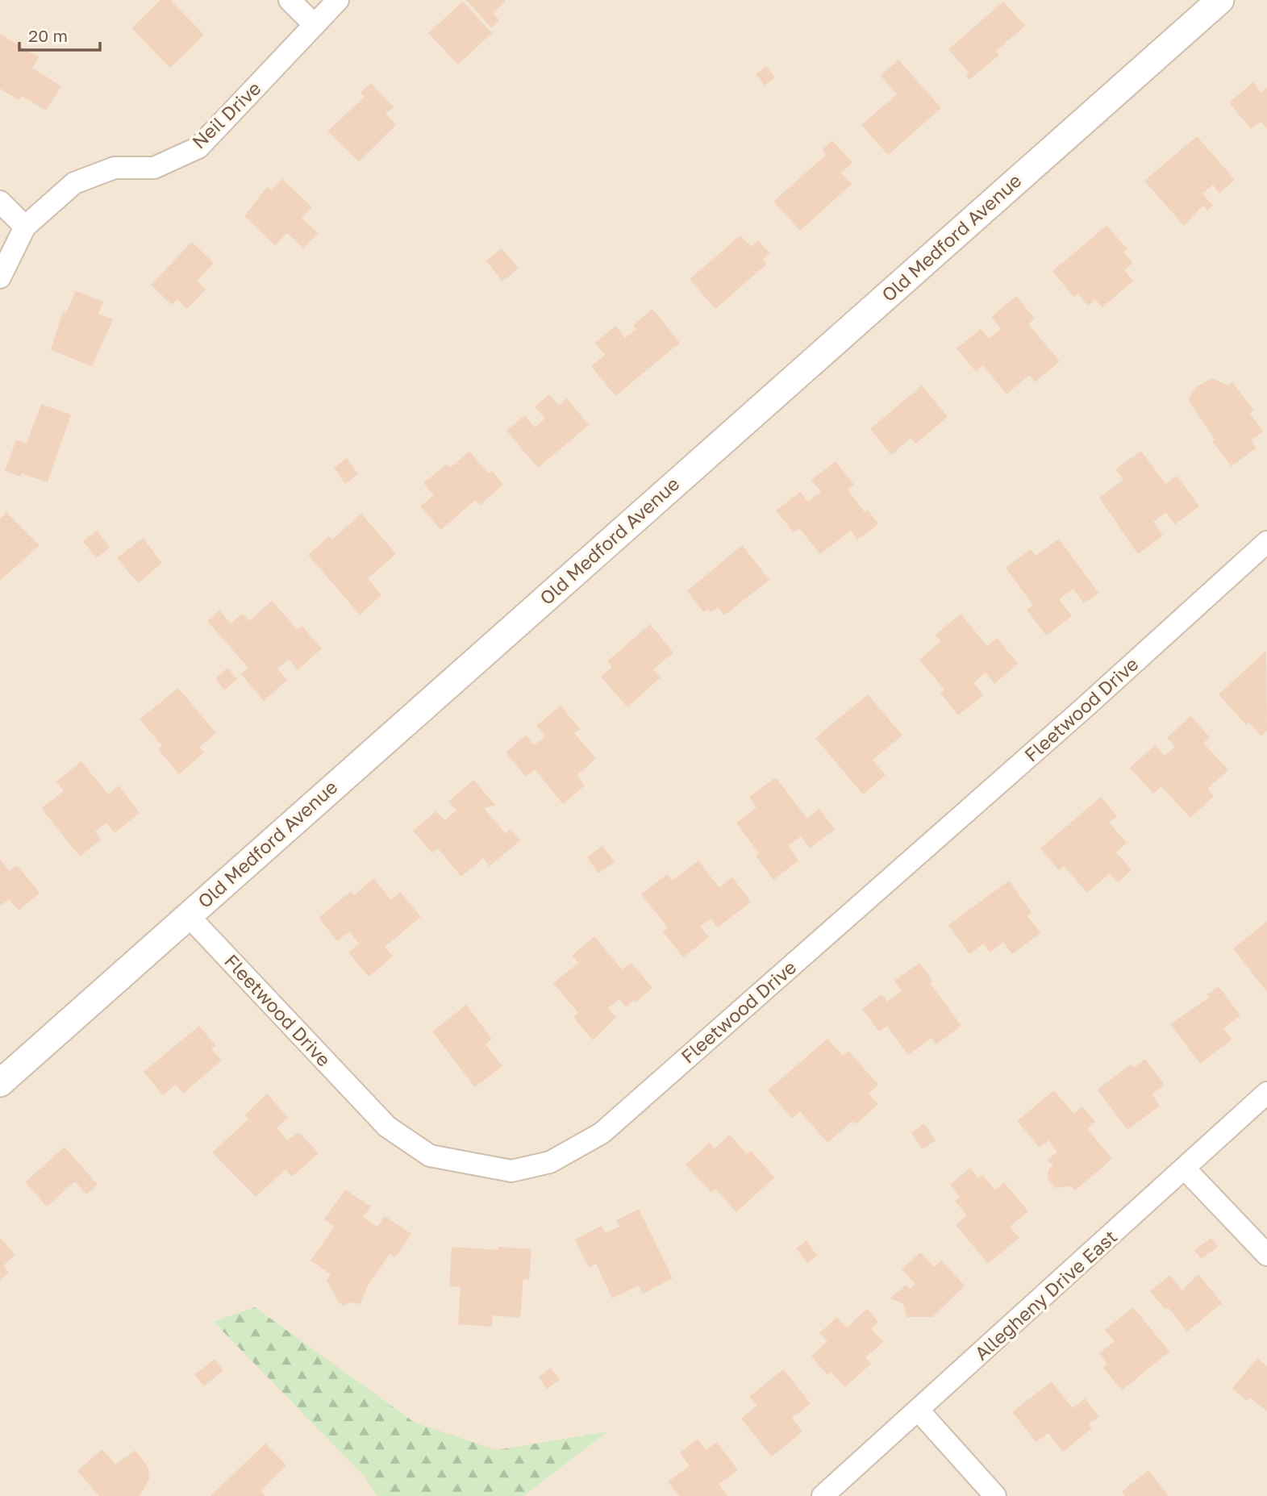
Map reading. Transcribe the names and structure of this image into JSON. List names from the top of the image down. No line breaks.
{"streets":{"street":["Neil Drive","Old Medford Avenue","Fleetwood Drive","Allegheny Drive East"]},"crossings":[["Old Medford Avenue","Fleetwood Drive"]],"scale_bar":"20 m"}
